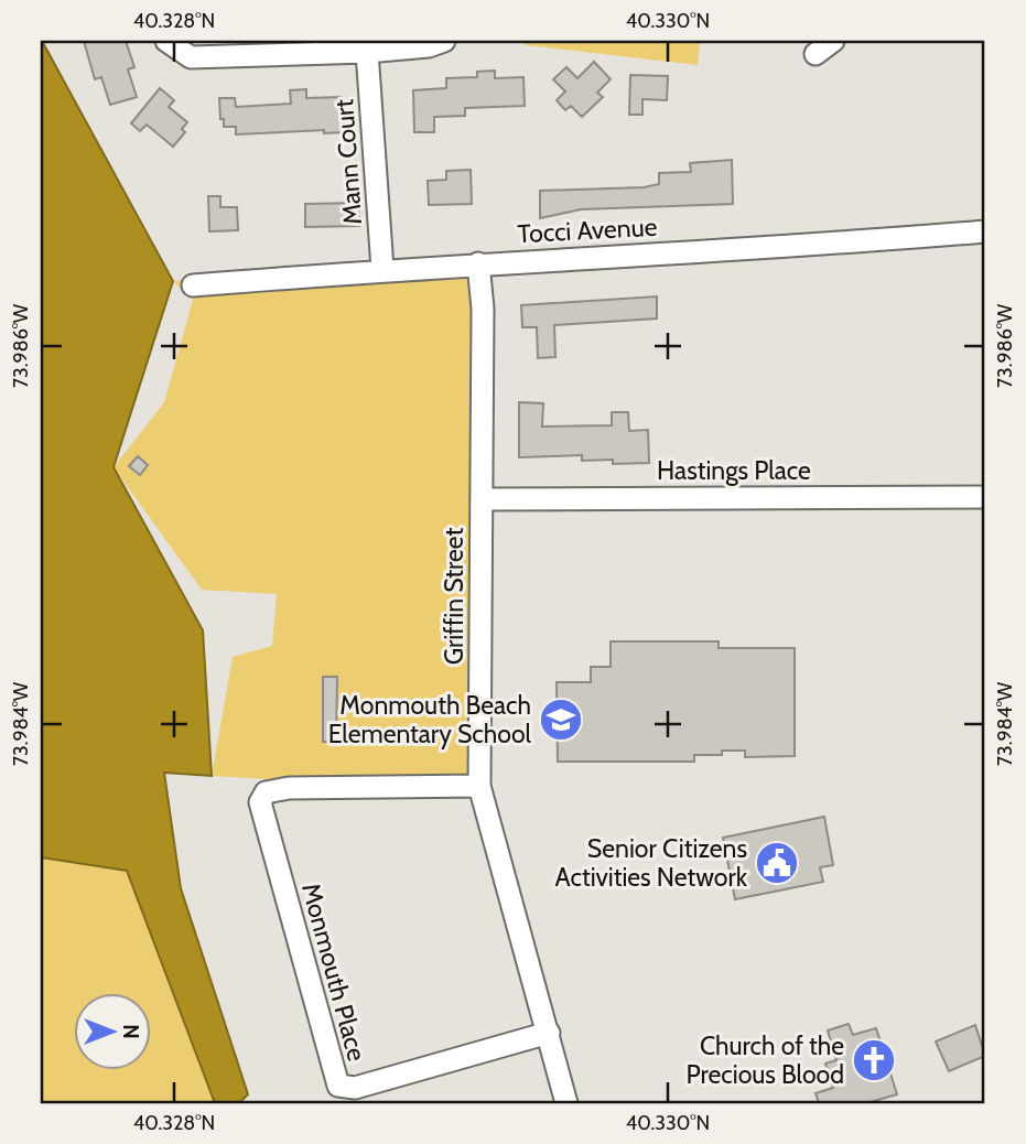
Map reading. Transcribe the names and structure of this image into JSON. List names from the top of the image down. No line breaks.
{"streets":{"street":["Mann Court","Tocci Avenue","Hastings Place","Griffin Street","Monmouth Place"]},"crossings":[["Mann Court","Tocci Avenue"],["Tocci Avenue","Griffin Street"],["Hastings Place","Griffin Street"],["Griffin Street","Monmouth Place"]],"places":{"school or university":["Monmouth Beach Elementary School"],"public building":["Senior Citizens Activities Network"],"church":["Church of the Precious Blood"]},"north":"right","coordinates":["40.328°N","40.330°N","73.986°W","73.984°W"]}
